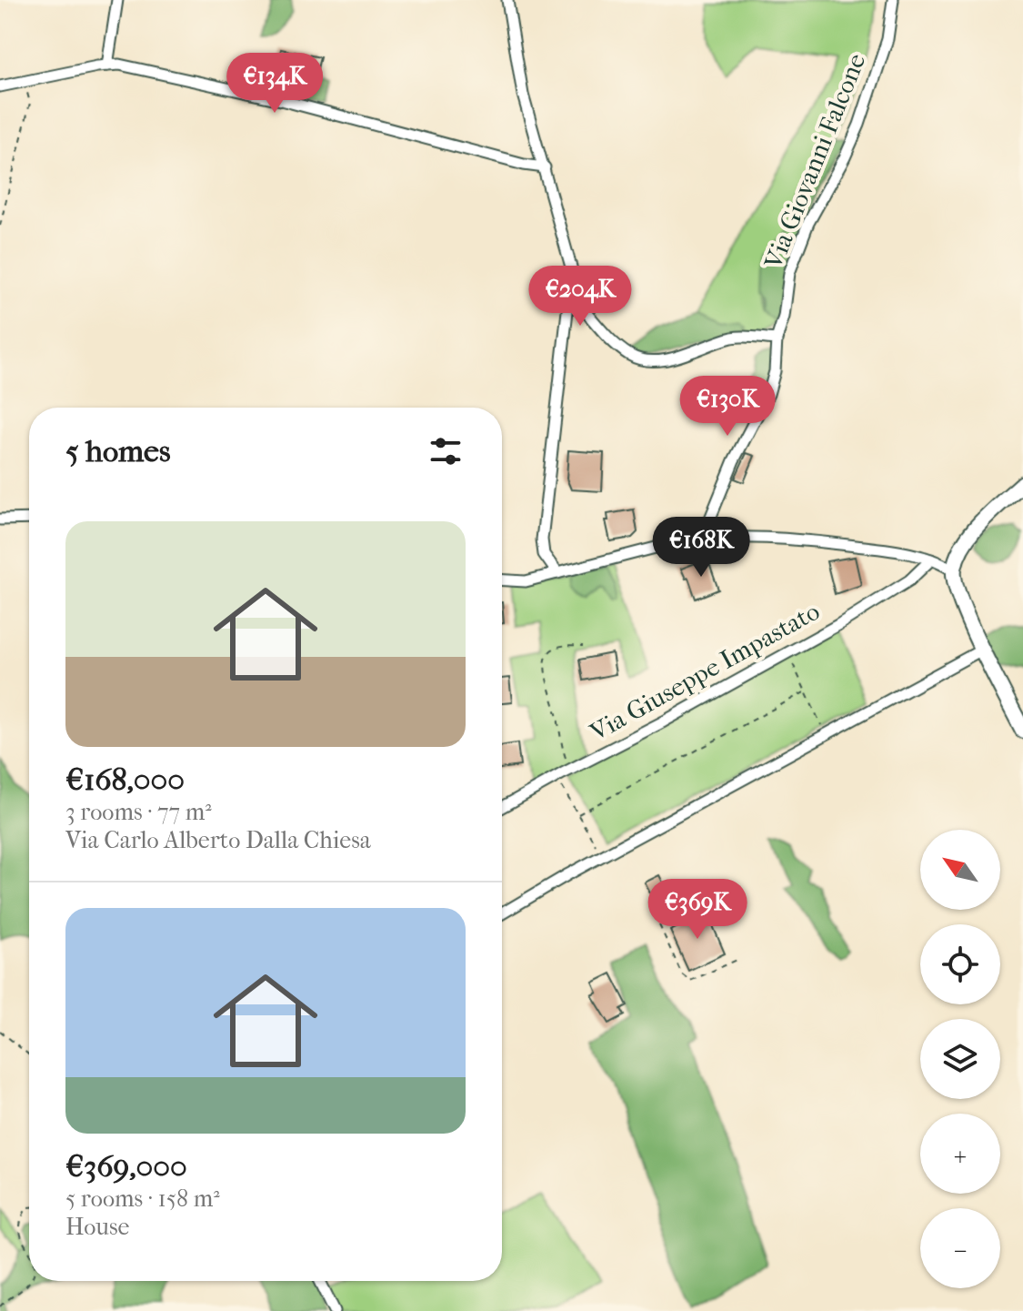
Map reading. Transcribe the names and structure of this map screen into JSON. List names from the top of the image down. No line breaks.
{"streets":{"street":["Via Giovanni Falcone","Via Giuseppe Impastato"]},"north":"top left","page":{"price":["€134K","€204K","€130K","€168K","€369K"],"heading":"5 homes","list":[{"name":"€168,000","note":"3 rooms · 77 m² · Via Carlo Alberto Dalla Chiesa"},{"name":"€369,000","note":"5 rooms · 158 m² · House"}],"map_buttons":["+","−"]}}
